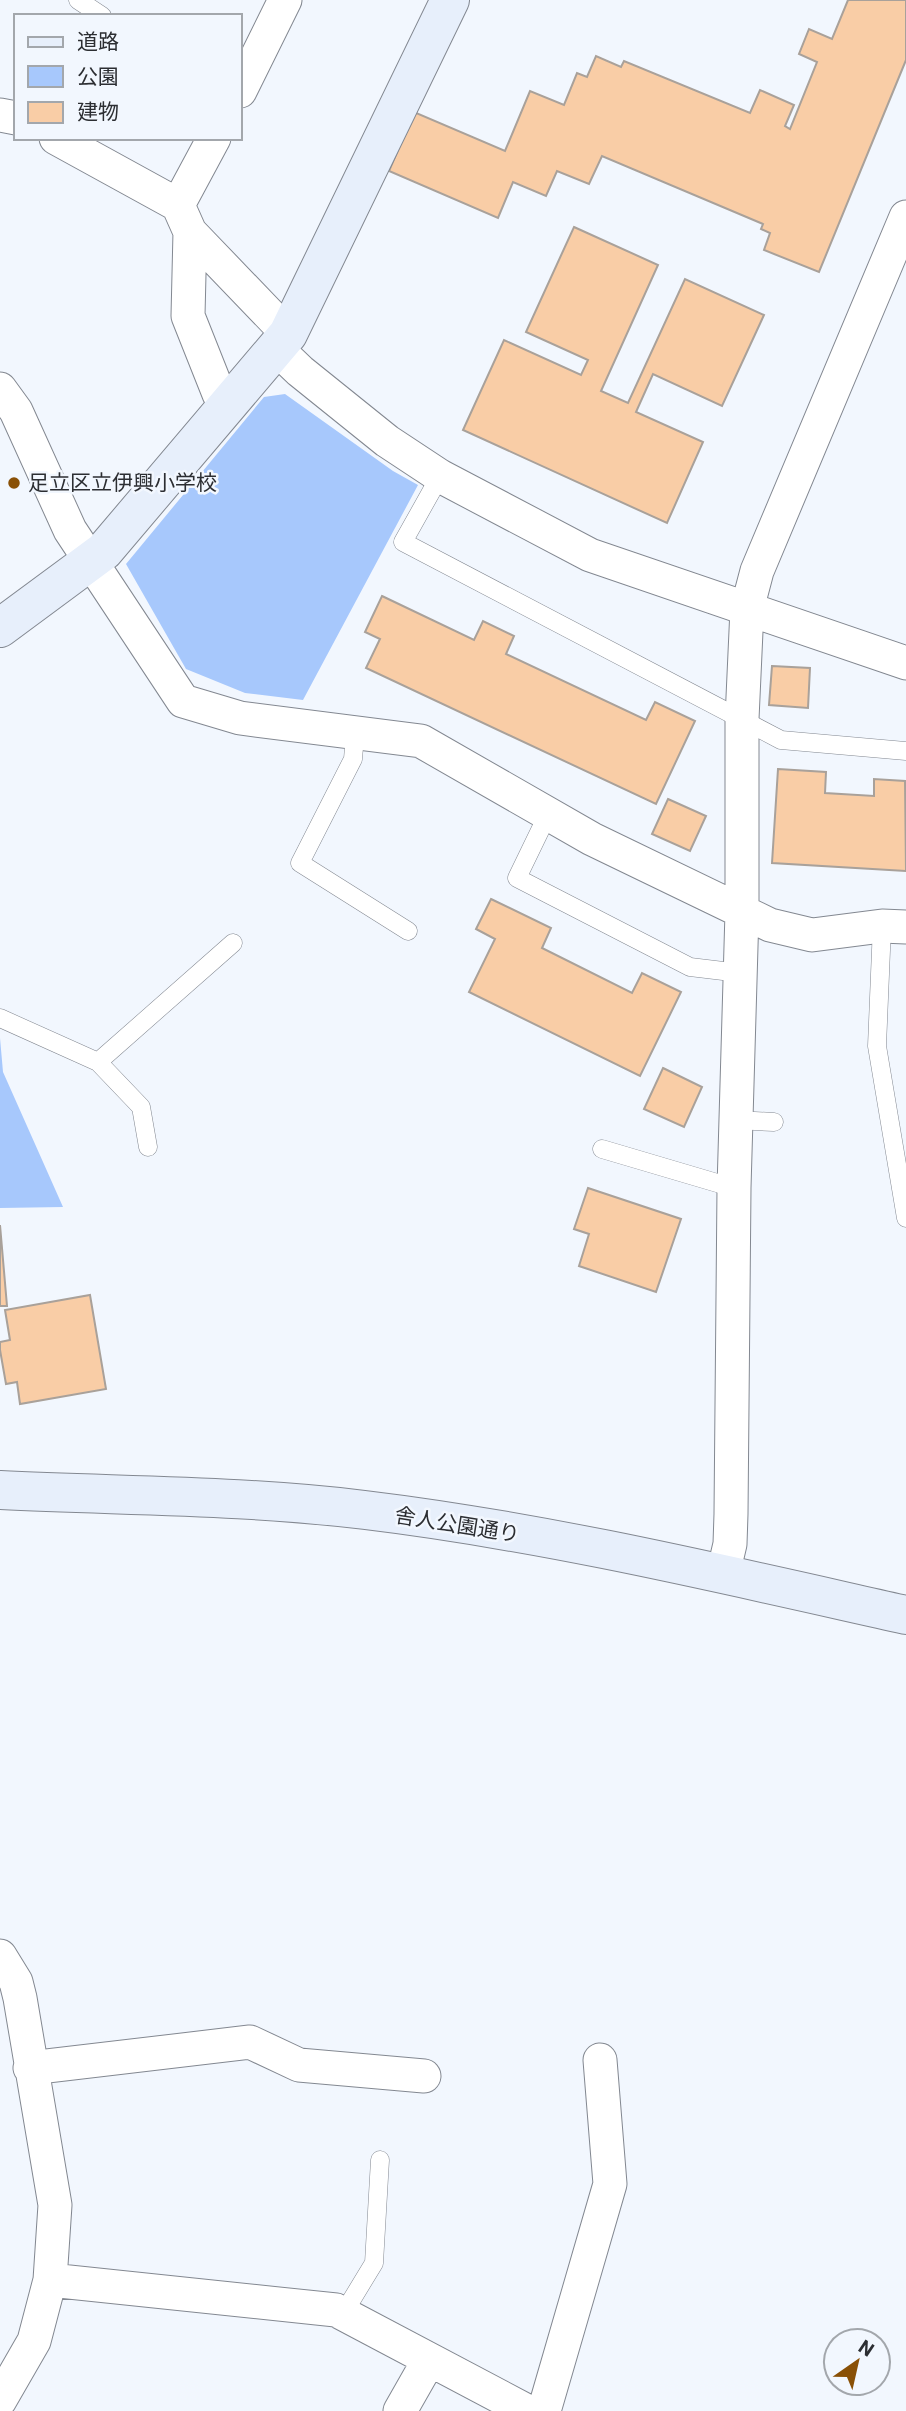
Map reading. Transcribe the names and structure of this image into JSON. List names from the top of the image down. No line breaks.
{"streets":{"street":["舎人公園通り"]},"places":["足立区立伊興小学校"],"legend":["道路","公園","建物"],"north":"top right"}
